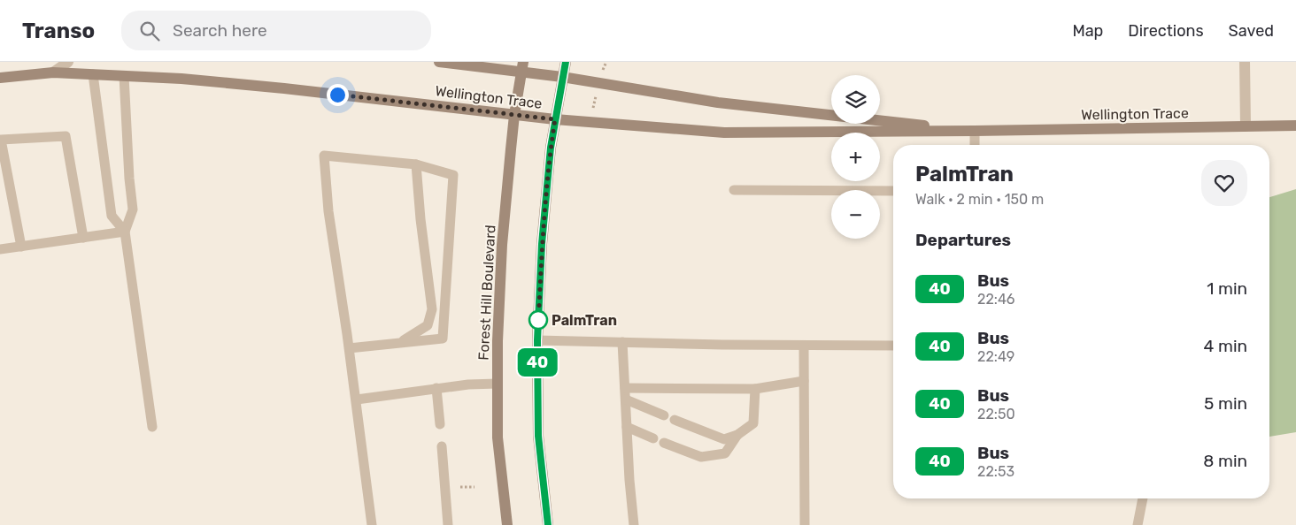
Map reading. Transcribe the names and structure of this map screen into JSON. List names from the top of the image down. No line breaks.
{"streets":{"street":["Wellington Trace","Forest Hill Boulevard"]},"crossings":[["Wellington Trace","Forest Hill Boulevard"]],"places":["PalmTran"],"lines":["bus line 40"],"page":{"header":"Transo","search":"Search here","nav":["Map","Directions","Saved"],"on_map":"40","map_buttons":["+","−"],"heading":[["PalmTran","Walk · 2 min · 150 m"],"Departures"],"list":[{"mark":"40","name":"Bus","note":"22:46","value":"1 min"},{"mark":"40","name":"Bus","note":"22:49","value":"4 min"},{"mark":"40","name":"Bus","note":"22:50","value":"5 min"},{"mark":"40","name":"Bus","note":"22:53","value":"8 min"}]}}
